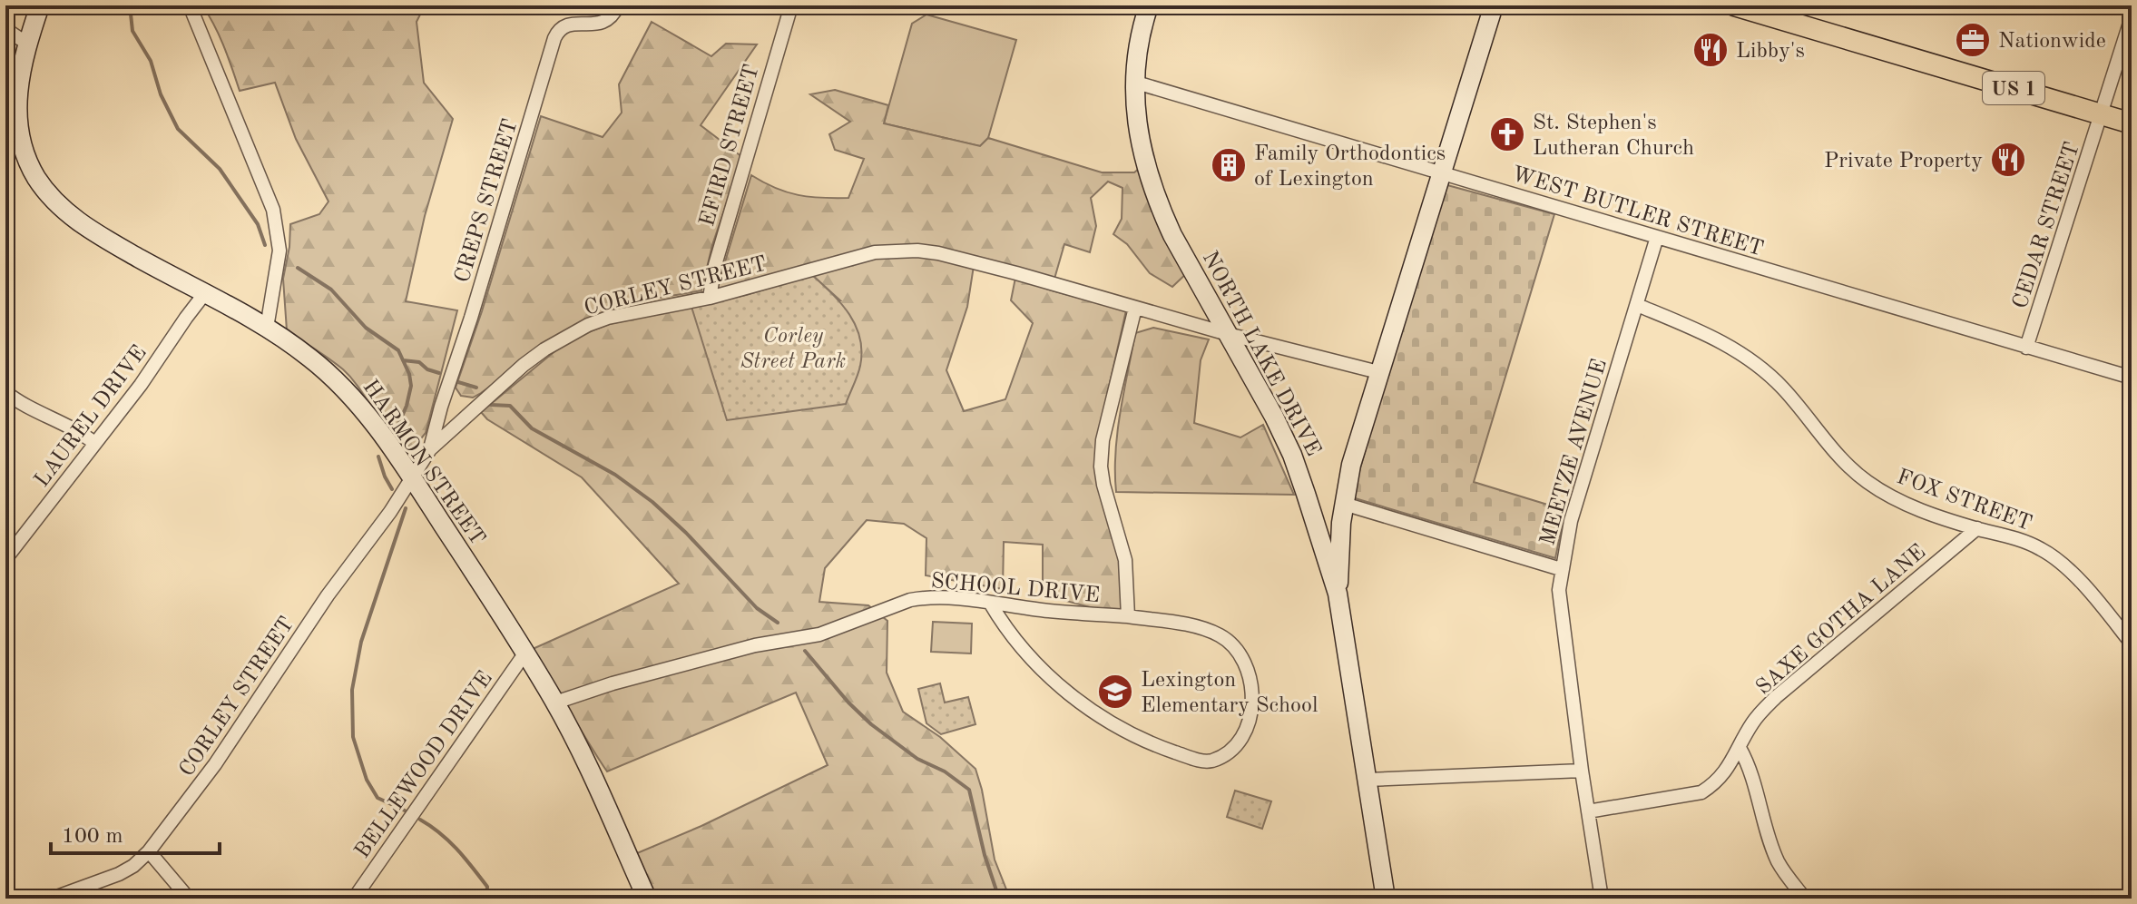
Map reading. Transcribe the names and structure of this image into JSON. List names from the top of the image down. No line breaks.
{"streets":{"main road":["US 1","NORTH LAKE DRIVE","HARMON STREET"],"street":["EFIRD STREET","CREPS STREET","WEST BUTLER STREET","CEDAR STREET","CORLEY STREET","LAUREL DRIVE","MEETZE AVENUE","FOX STREET","SCHOOL DRIVE","SAXE GOTHA LANE","BELLEWOOD DRIVE"]},"crossings":[["US 1","CEDAR STREET"],["EFIRD STREET","CORLEY STREET"],["CREPS STREET","CORLEY STREET"],["WEST BUTLER STREET","CEDAR STREET"],["WEST BUTLER STREET","NORTH LAKE DRIVE"],["WEST BUTLER STREET","MEETZE AVENUE"],["CORLEY STREET","NORTH LAKE DRIVE"],["CORLEY STREET","HARMON STREET"],["CORLEY STREET","SCHOOL DRIVE"],["LAUREL DRIVE","HARMON STREET"],["MEETZE AVENUE","FOX STREET"],["MEETZE AVENUE","SAXE GOTHA LANE"],["HARMON STREET","SCHOOL DRIVE"],["HARMON STREET","BELLEWOOD DRIVE"],["FOX STREET","SAXE GOTHA LANE"]],"parks":["Corley Street Park"],"places":{"office":["Nationwide"],"restaurant":["Libby's","Private Property"],"church":["St. Stephen's Lutheran Church"],"building":["Family Orthodontics of Lexington"],"school or university":["Lexington Elementary School"]},"scale_bar":"100 m"}
